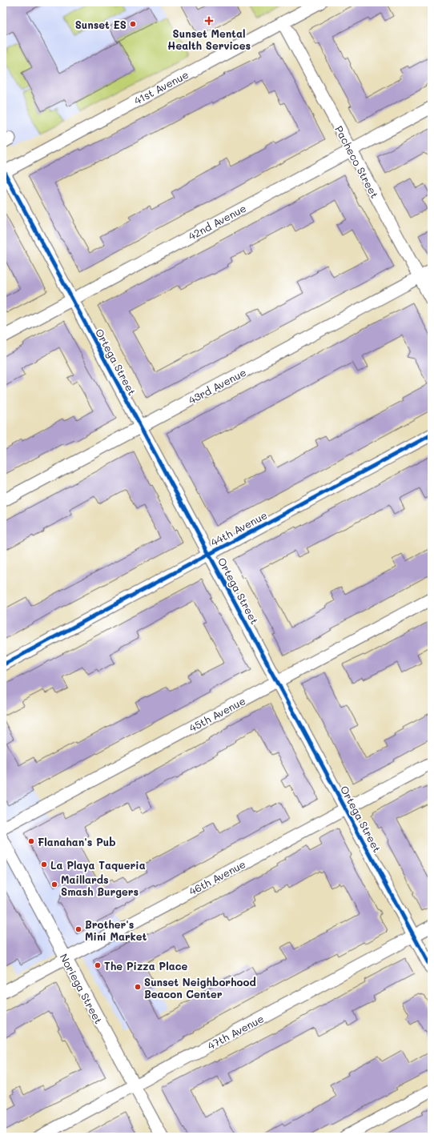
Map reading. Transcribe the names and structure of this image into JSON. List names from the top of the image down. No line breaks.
{"streets":{"street":["41st Avenue","Pacheco Street","42nd Avenue","Ortega Street","43rd Avenue","44th Avenue","45th Avenue","46th Avenue","Noriega Street","47th Avenue"]},"crossings":[["41st Avenue","Pacheco Street"],["41st Avenue","Ortega Street"],["Pacheco Street","42nd Avenue"],["Pacheco Street","43rd Avenue"],["42nd Avenue","Ortega Street"],["Ortega Street","43rd Avenue"],["Ortega Street","44th Avenue"],["Ortega Street","45th Avenue"],["Ortega Street","46th Avenue"],["Ortega Street","47th Avenue"],["46th Avenue","Noriega Street"],["Noriega Street","47th Avenue"]],"places":{"health":["Sunset Mental Health Services"],"other":["Sunset ES","Flanahan's Pub","La Playa Taqueria","Maillards Smash Burgers","Brother's Mini Market","The Pizza Place","Sunset Neighborhood Beacon Center"]}}
